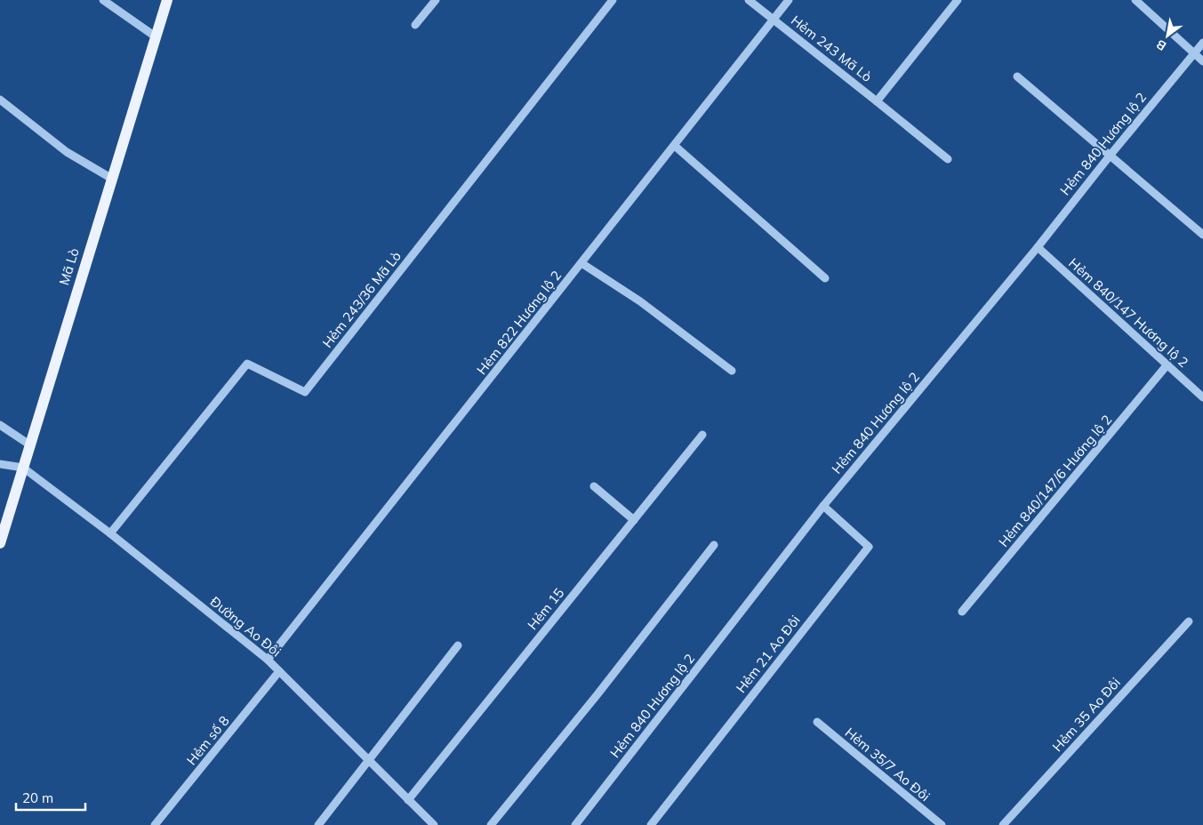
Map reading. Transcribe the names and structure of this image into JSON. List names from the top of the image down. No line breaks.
{"streets":{"main road":["Mã Lò"],"street":["Hẻm 243 Mã Lò","Hẻm 840 Hương lộ 2","Hẻm 243/36 Mã Lò","Hẻm 840/147 Hương lộ 2","Hẻm 822 Hương lộ 2","Hẻm 840/147/6 Hương lộ 2","Hẻm 15","Đường Ao Đôi","Hẻm 21 Ao Đôi","Hẻm 35 Ao Đôi","Hẻm số 8","Hẻm 35/7 Ao Đôi"]},"crossings":[["Hẻm 243 Mã Lò","Hẻm 822 Hương lộ 2"],["Hẻm 840 Hương lộ 2","Hẻm 840/147 Hương lộ 2"],["Hẻm 840 Hương lộ 2","Hẻm 21 Ao Đôi"],["Mã Lò","Đường Ao Đôi"],["Hẻm 243/36 Mã Lò","Đường Ao Đôi"],["Hẻm 840/147 Hương lộ 2","Hẻm 840/147/6 Hương lộ 2"],["Hẻm 822 Hương lộ 2","Đường Ao Đôi"],["Hẻm 15","Đường Ao Đôi"],["Đường Ao Đôi","Hẻm số 8"]],"scale_bar":"20 m","north":"bottom left"}
